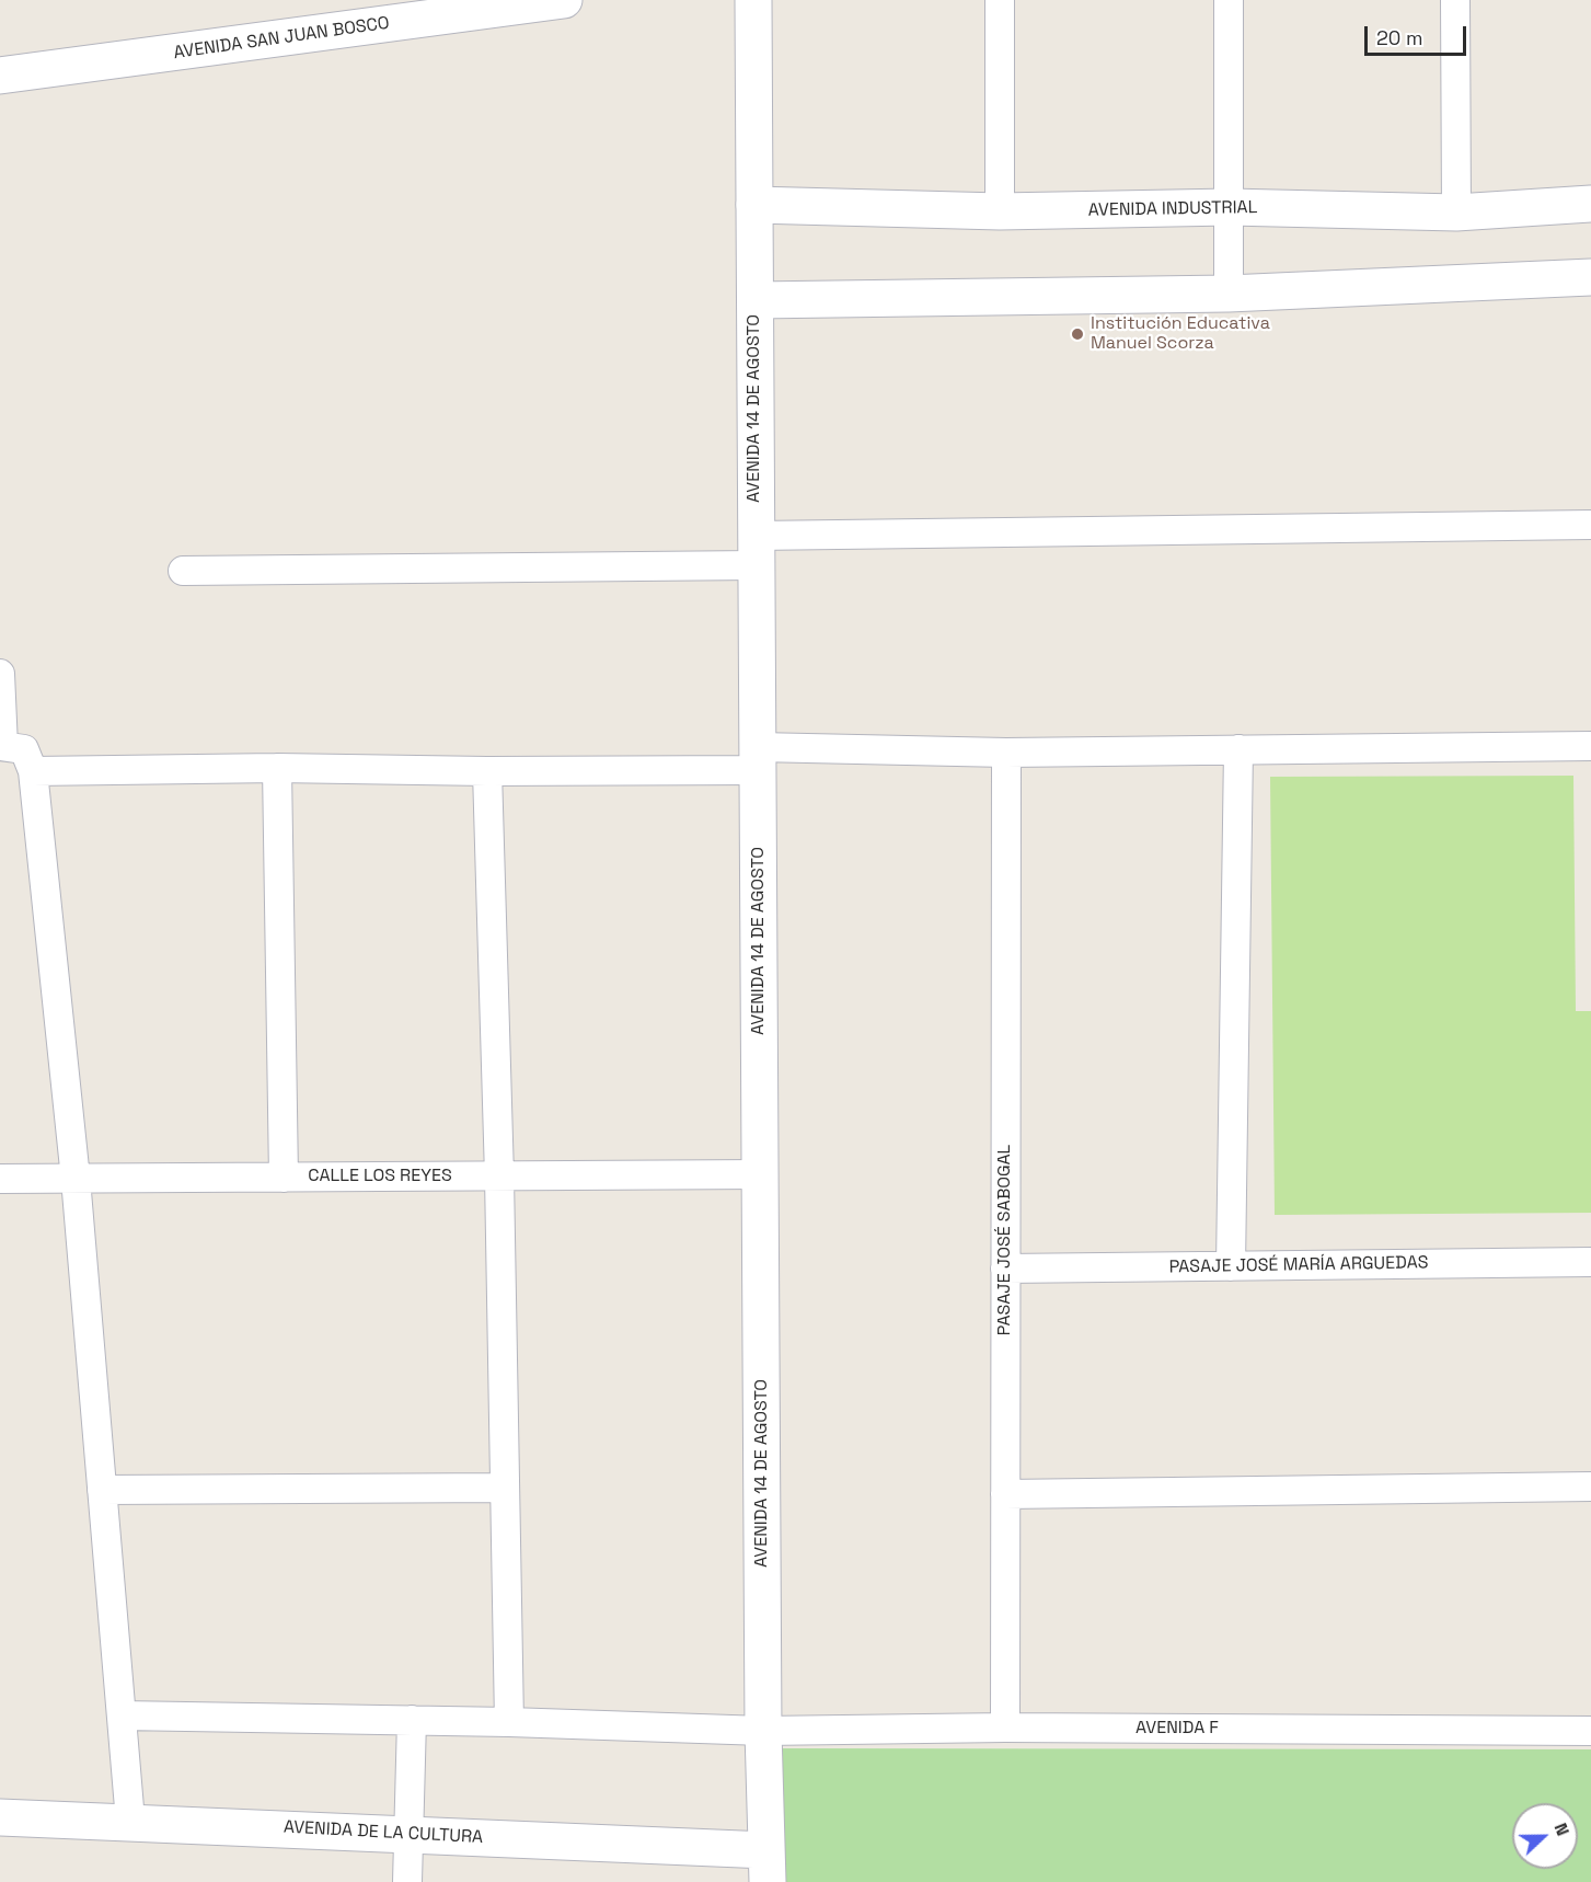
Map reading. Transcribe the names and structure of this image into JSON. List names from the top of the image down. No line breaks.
{"streets":{"main road":["AVENIDA SAN JUAN BOSCO","AVENIDA INDUSTRIAL","AVENIDA 14 DE AGOSTO","AVENIDA DE LA CULTURA"],"street":["CALLE LOS REYES","PASAJE JOSÉ SABOGAL","PASAJE JOSÉ MARÍA ARGUEDAS","AVENIDA F"]},"crossings":[["AVENIDA INDUSTRIAL","AVENIDA 14 DE AGOSTO"],["AVENIDA 14 DE AGOSTO","CALLE LOS REYES"],["AVENIDA 14 DE AGOSTO","AVENIDA F"],["AVENIDA 14 DE AGOSTO","AVENIDA DE LA CULTURA"],["PASAJE JOSÉ SABOGAL","PASAJE JOSÉ MARÍA ARGUEDAS"],["PASAJE JOSÉ SABOGAL","AVENIDA F"]],"places":["Institución Educativa Manuel Scorza"],"scale_bar":"20 m","north":"right"}
